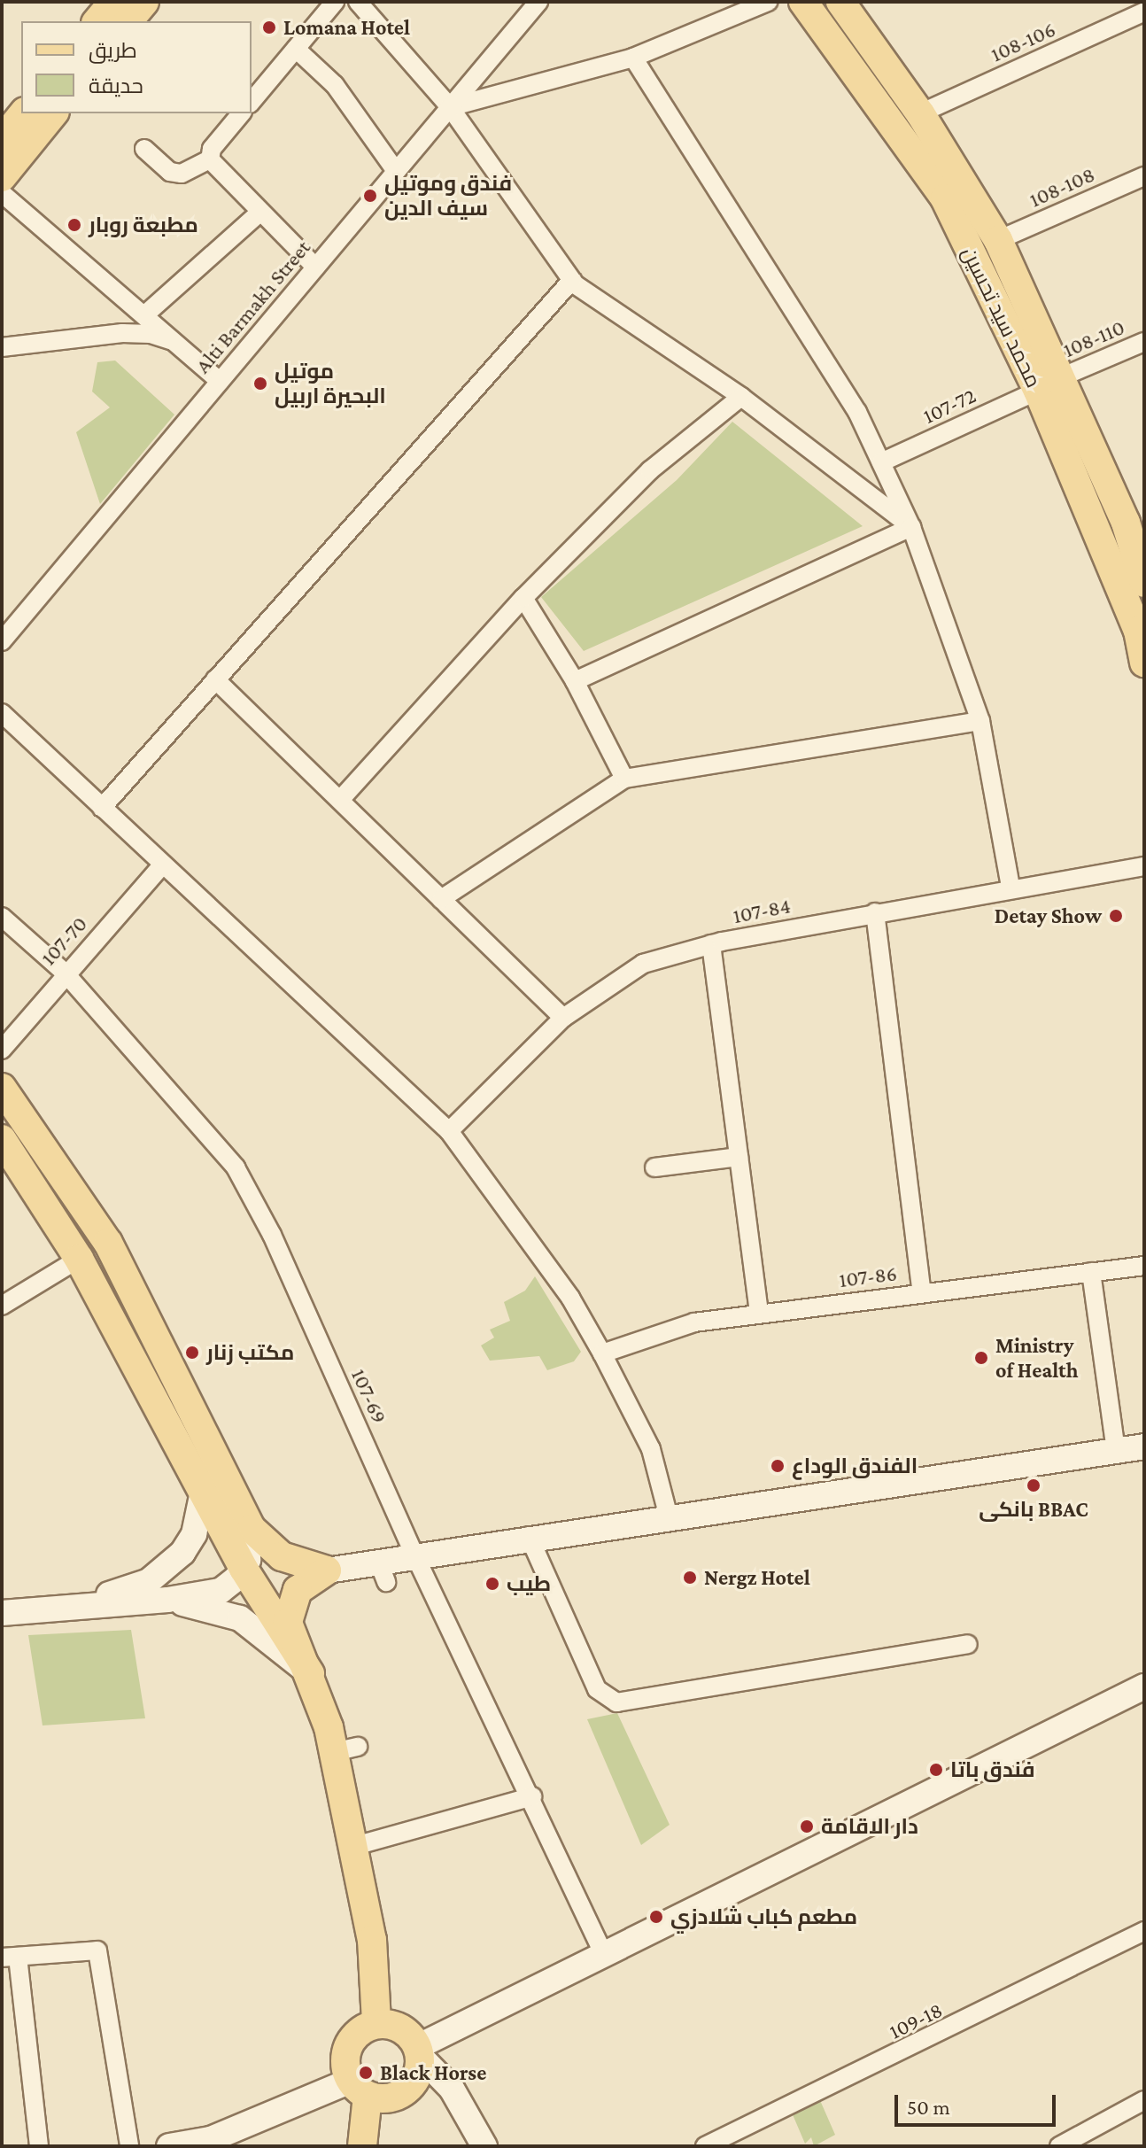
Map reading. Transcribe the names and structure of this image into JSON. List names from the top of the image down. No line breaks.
{"streets":{"main road":["محمد سید تحسین"],"street":["108-106","108-108","Alti Barmakh Street","108-110","107-72","107-84","107-70","107-86","107-69","109-18"]},"crossings":[["محمد سید تحسین","108-110"],["محمد سید تحسین","107-72"],["108-110","107-72"],["107-70","107-69"]],"places":["Lomana Hotel","فندق وموتيل سيف الدين","مطبعة روبار","موتيل البحيرة اربيل","Detay Show","مكتب زنار","Ministry of Health","الفندق الوداع","بانکی BBAC","Nergz Hotel","طيب","فندق باتا","دار الاقامة","مطعم كباب شلادزي","Black Horse"],"legend":["طريق","حديقة"],"scale_bar":"50 m"}
